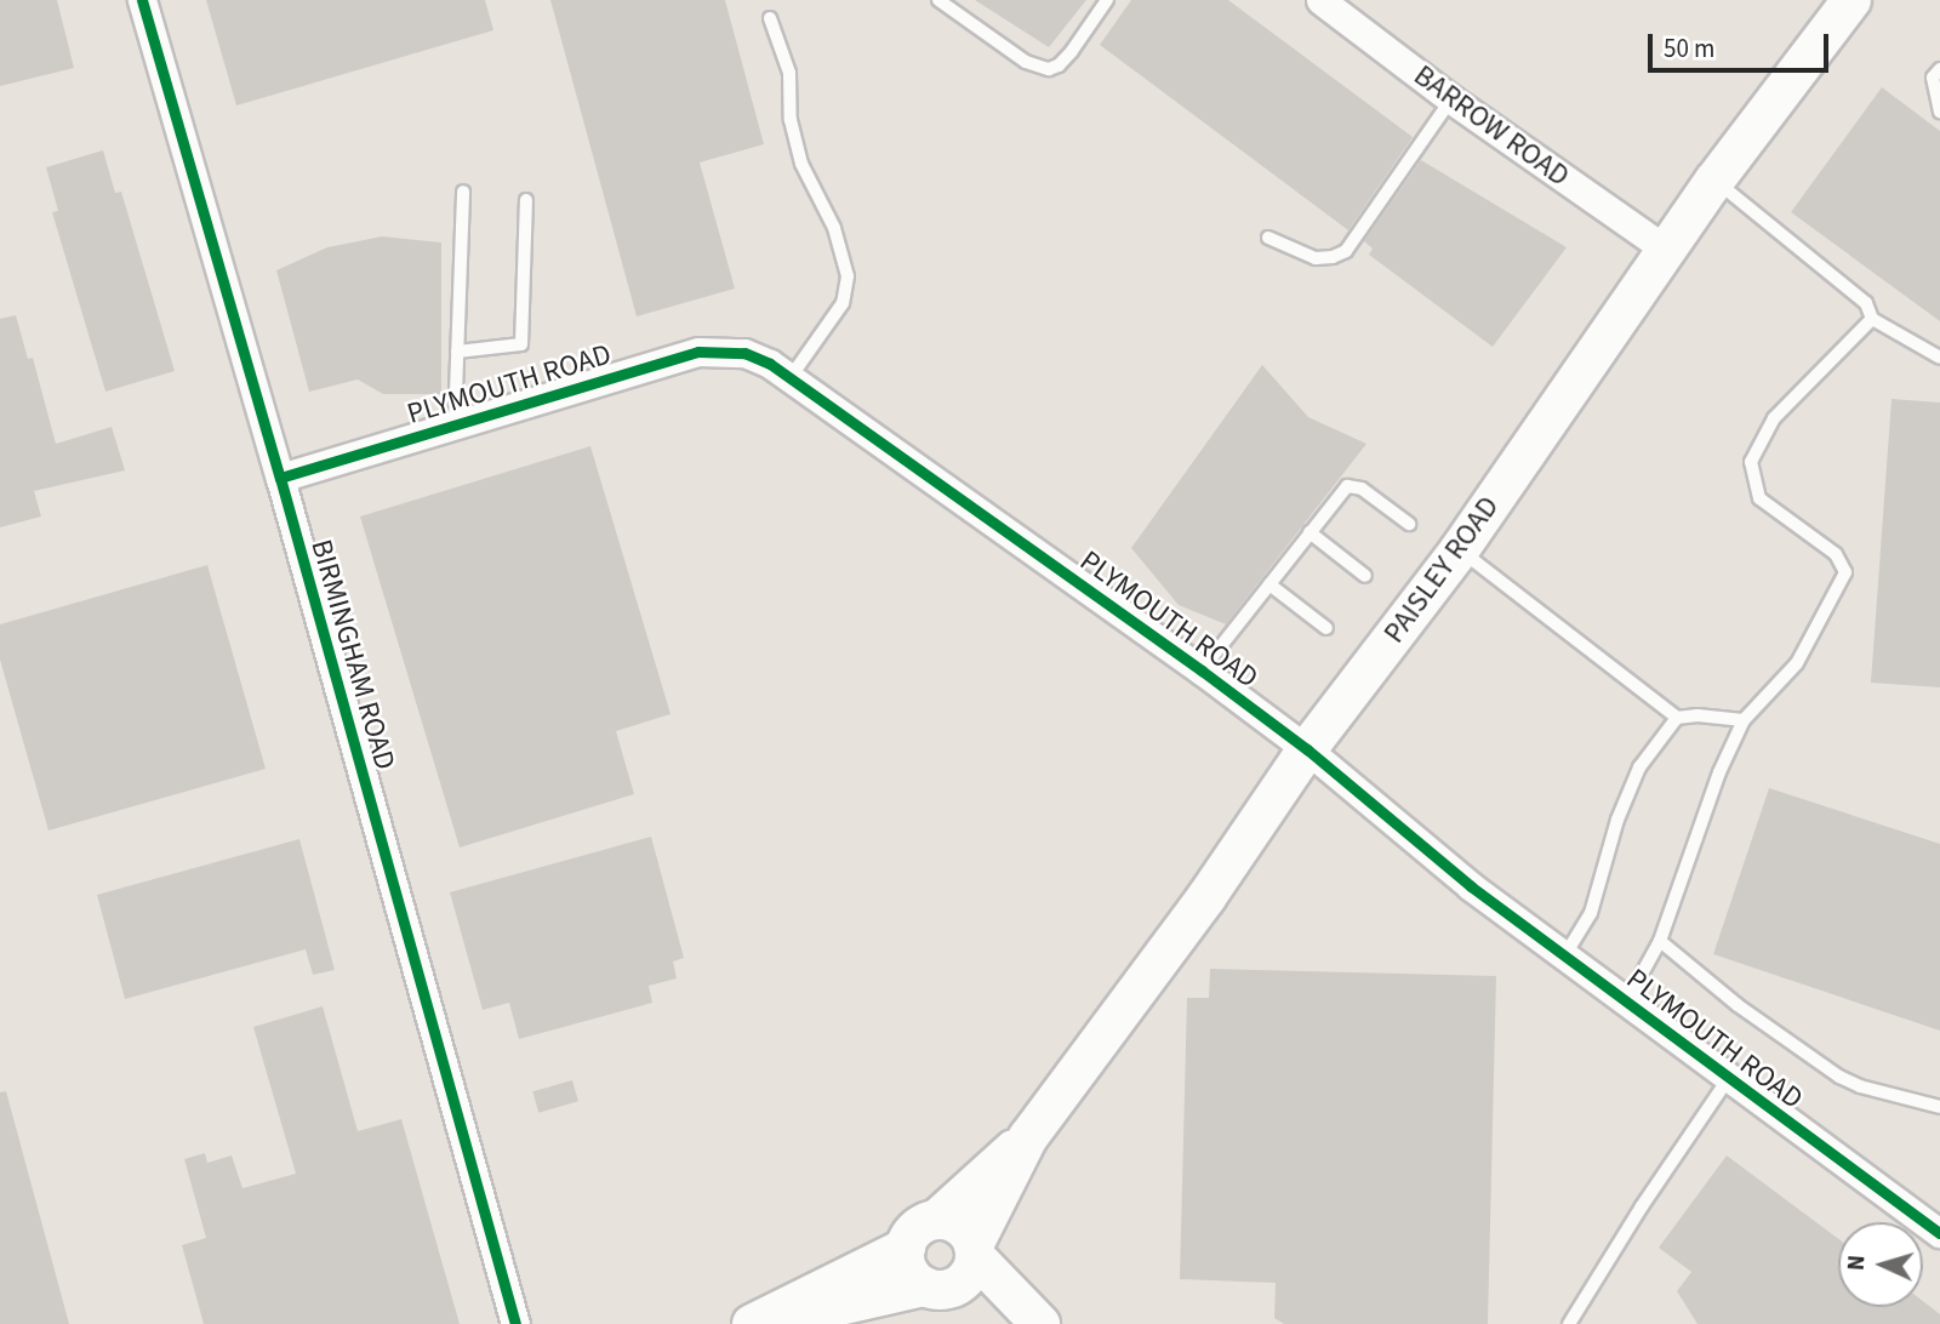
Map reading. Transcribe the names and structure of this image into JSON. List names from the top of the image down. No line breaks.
{"streets":{"main road":["PAISLEY ROAD"],"street":["BARROW ROAD","PLYMOUTH ROAD","BIRMINGHAM ROAD"]},"crossings":[["BARROW ROAD","PAISLEY ROAD"],["PLYMOUTH ROAD","PAISLEY ROAD"],["PLYMOUTH ROAD","BIRMINGHAM ROAD"]],"scale_bar":"50 m","north":"left"}
